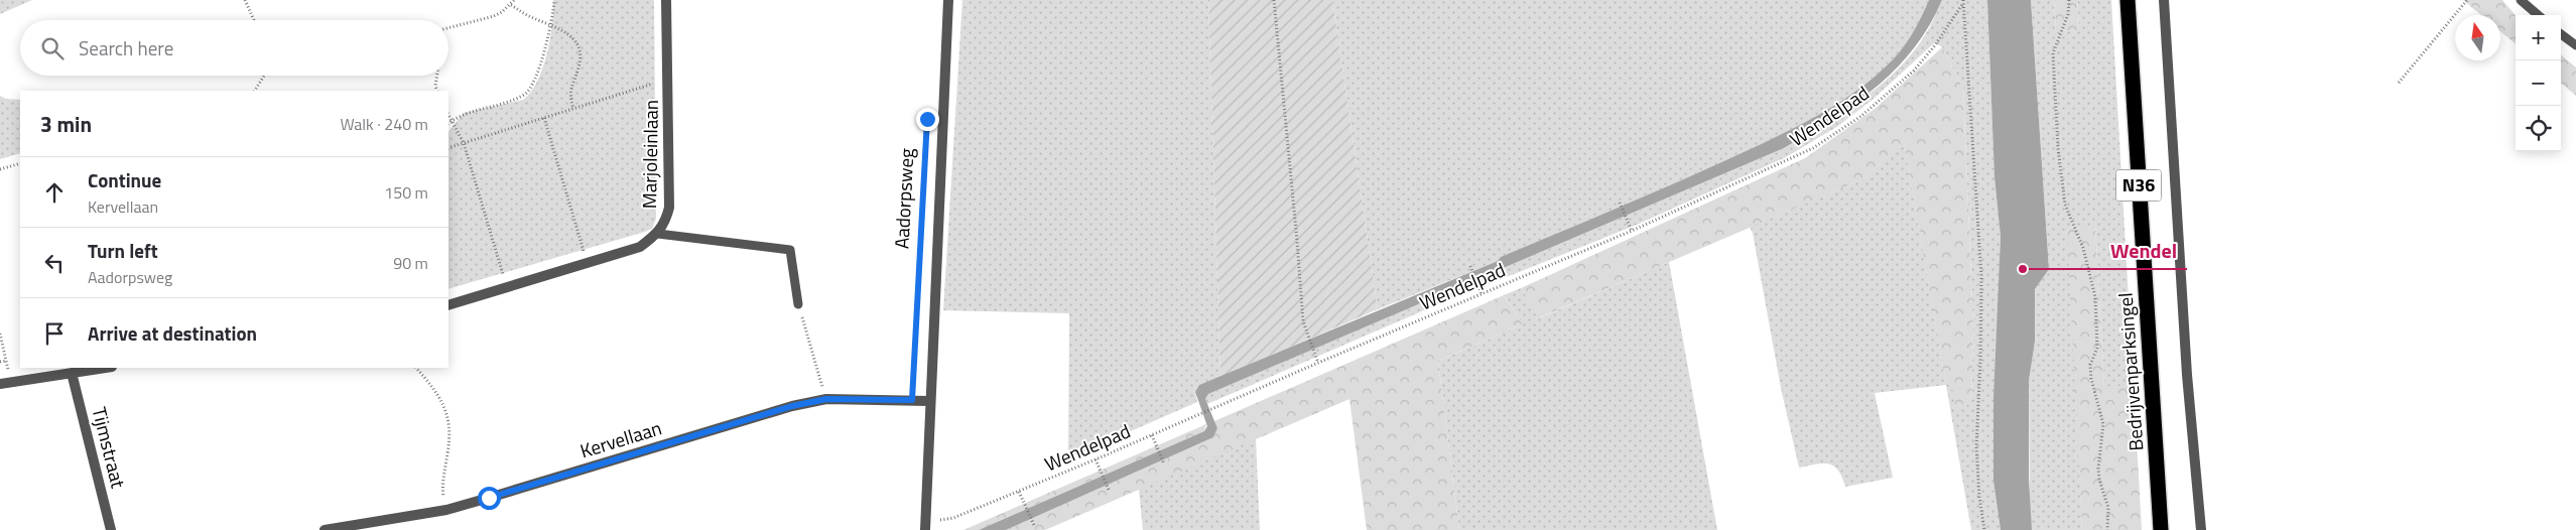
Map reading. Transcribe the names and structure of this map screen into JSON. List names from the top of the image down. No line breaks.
{"streets":{"highway":["N36","Bedrijvenparksingel"],"street":["Marjoleinlaan","Aadorpsweg","Kervellaan","Tijmstraat"],"path":["Wendelpad"]},"crossings":[["Wendelpad","Aadorpsweg"],["Aadorpsweg","Kervellaan"]],"places":["Wendel"],"north":"top","page":{"map_buttons":["+","−"],"search":"Search here","heading":["3 min","Walk · 240 m"],"list":[["Continue","Kervellaan","150 m"],["Turn left","Aadorpsweg","90 m"],"Arrive at destination"]}}
